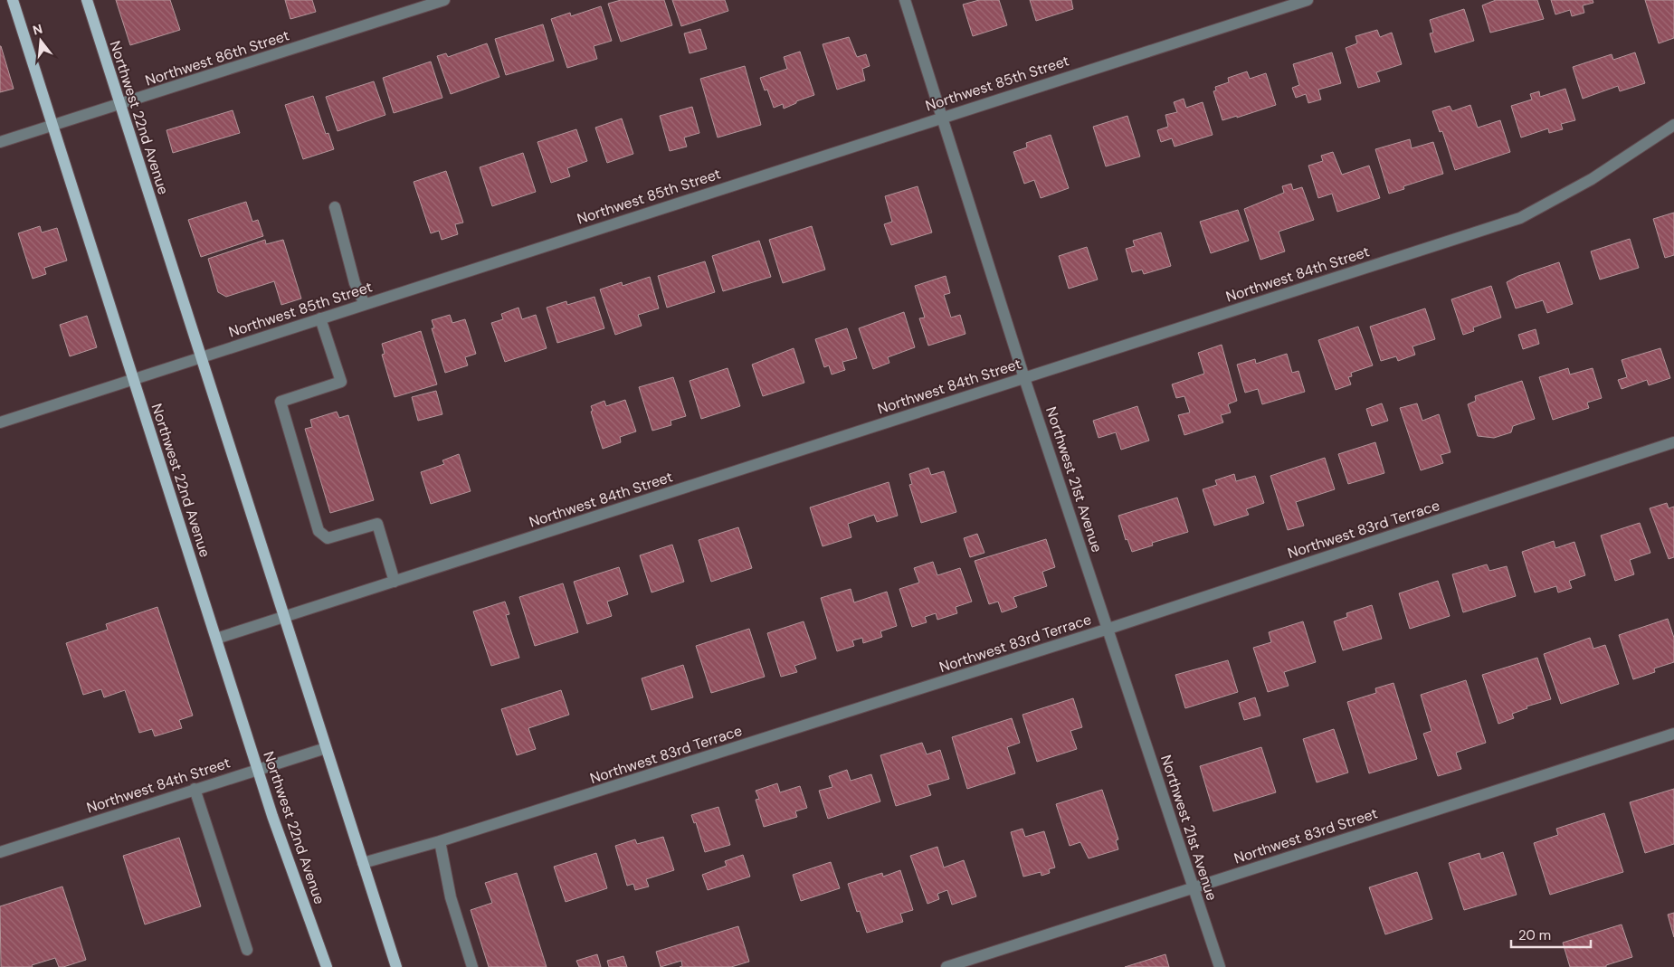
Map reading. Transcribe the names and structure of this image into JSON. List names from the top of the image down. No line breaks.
{"streets":{"main road":["Northwest 22nd Avenue"],"street":["Northwest 86th Street","Northwest 85th Street","Northwest 84th Street","Northwest 21st Avenue","Northwest 83rd Terrace","Northwest 83rd Street"]},"crossings":[["Northwest 86th Street","Northwest 22nd Avenue"],["Northwest 85th Street","Northwest 22nd Avenue"],["Northwest 85th Street","Northwest 21st Avenue"],["Northwest 22nd Avenue","Northwest 84th Street"],["Northwest 22nd Avenue","Northwest 83rd Terrace"],["Northwest 84th Street","Northwest 21st Avenue"],["Northwest 21st Avenue","Northwest 83rd Terrace"],["Northwest 21st Avenue","Northwest 83rd Street"]],"scale_bar":"20 m","north":"top"}
